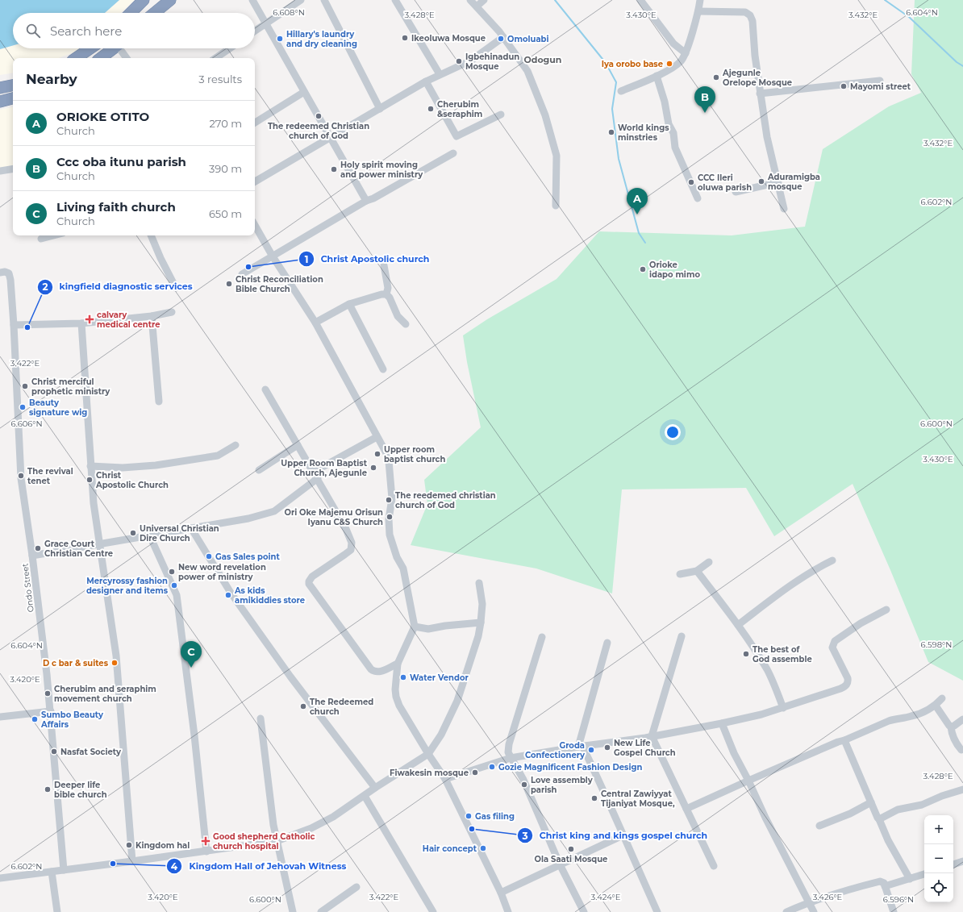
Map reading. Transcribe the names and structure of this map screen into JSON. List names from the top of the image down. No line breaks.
{"streets":{"street":["Ondo Street"]},"districts":["Odogun"],"places":{"other":["Ikeoluwa Mosque","Hillary's laundry and dry cleaning","Omoluabi","Igbehinadun Mosque","Iya orobo base","Ajegunle Orelope Mosque","Mayomi street","Cherubim &seraphim","The redeemed Christian church of God","World kings minstries","Holy spirit moving and power ministry","Aduramigba mosque","CCC Ileri oluwa parish","Christ Apostolic church","Orioke idapo mimo","Christ Reconciliation Bible Church","kingfield diagnostic services","Christ merciful prophetic ministry","Beauty signature wig","Upper room baptist church","Upper Room Baptist Church, Ajegunle","The revival tenet","Christ Apostolic Church","The reedemed christian church of God","Ori Oke Majemu Orisun Iyanu C&S Church","Universal Christian Dire Church","Grace Court Christian Centre","Gas Sales point","New word revelation power of ministry","Mercyrossy fashion designer and items","As kids amikiddies store","The best of God assemble","D c bar & suites","Water Vendor","Cherubim and seraphim movement church","The Redeemed church","Sumbo Beauty Affairs","New Life Gospel Church","Groda Confectionery","Nasfat Society","Gozie Magnificent Fashion Design","Fiwakesin mosque","Love assembly parish","Deeper life bible church","Central Zawiyyat Tijaniyat Mosque,","Gas filing","Christ king and kings gospel church","Kingdom hal","Hair concept","Ola Saati Mosque","Kingdom Hall of Jehovah Witness"],"health":["calvary medical centre","Good shepherd Catholic church hospital"]},"page":{"search":"Search here","heading":["Nearby","3 results"],"pins":["B","A","C"],"list":[{"mark":"A","name":"ORIOKE OTITO","note":"Church","value":"270 m"},{"mark":"B","name":"Ccc oba itunu parish","note":"Church","value":"390 m"},{"mark":"C","name":"Living faith church","note":"Church","value":"650 m"}],"map_buttons":["+","−"]},"coordinates":["6.604°N","6.608°N","3.428°E","3.430°E","3.432°E","6.602°N","3.422°E","6.600°N","6.606°N","6.598°N","3.420°E","3.424°E","3.426°E","6.596°N"]}
